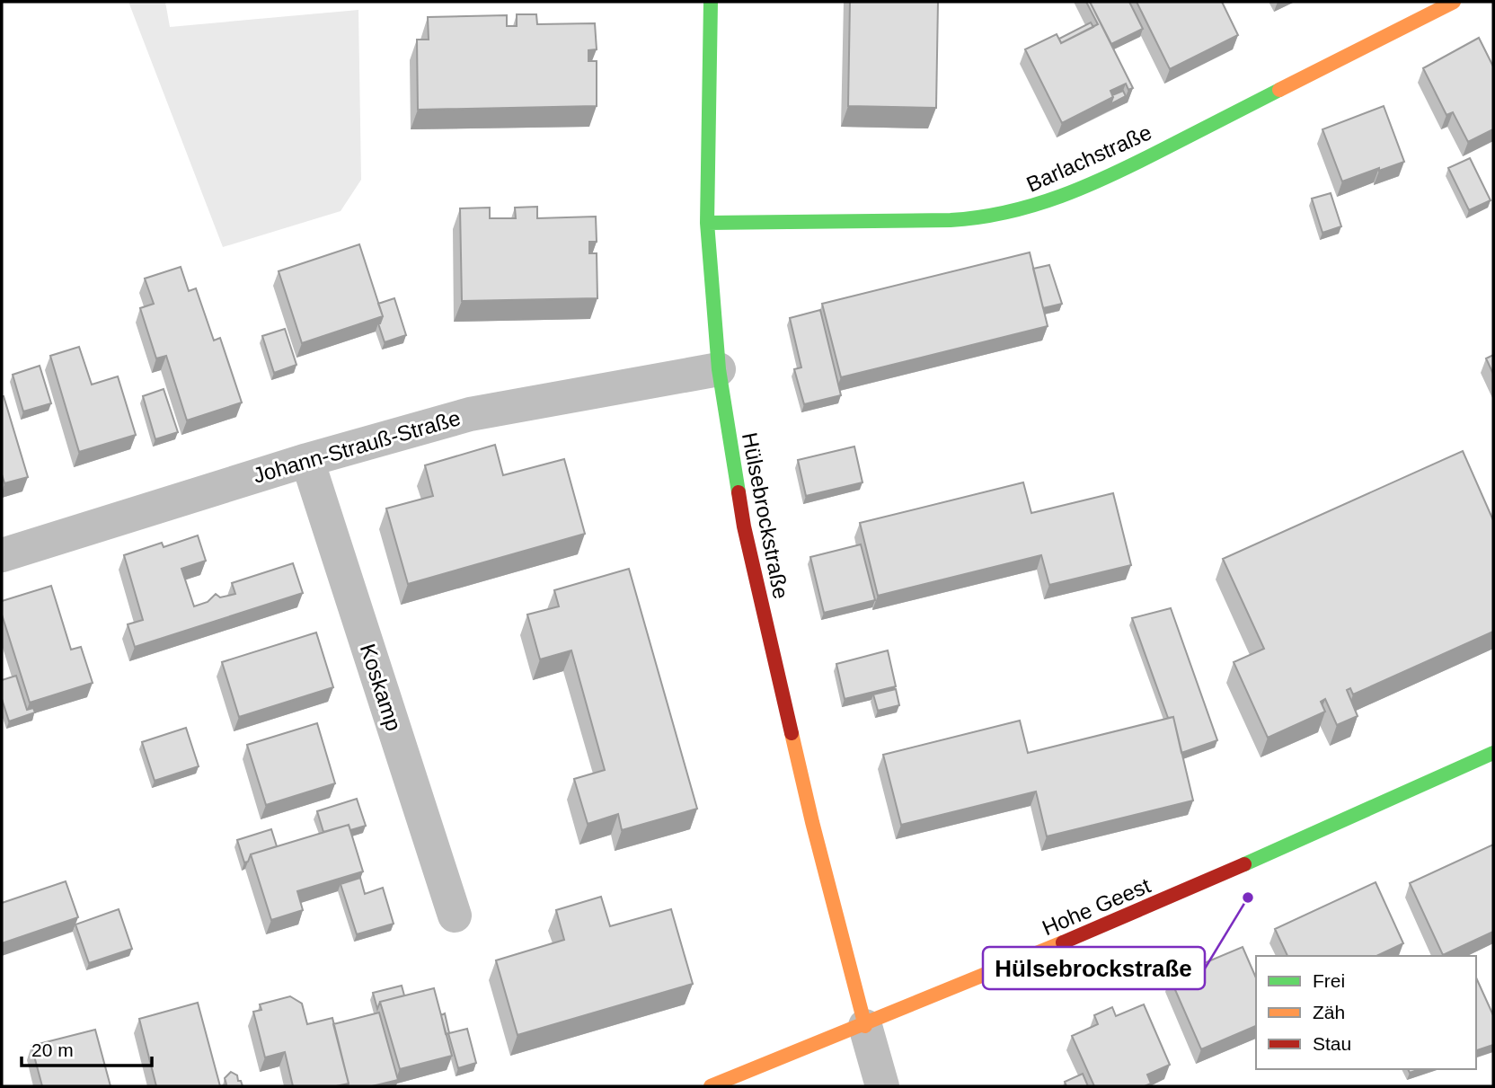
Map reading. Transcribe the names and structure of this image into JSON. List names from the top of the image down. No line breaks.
{"streets":{"street":["Barlachstraße","Johann-Strauß-Straße","Hülsebrockstraße","Koskamp","Hohe Geest"]},"crossings":[["Barlachstraße","Hülsebrockstraße"],["Johann-Strauß-Straße","Hülsebrockstraße"],["Johann-Strauß-Straße","Koskamp"],["Hülsebrockstraße","Hohe Geest"]],"places":["Hülsebrockstraße"],"legend":["Frei","Zäh","Stau"],"scale_bar":"20 m"}
